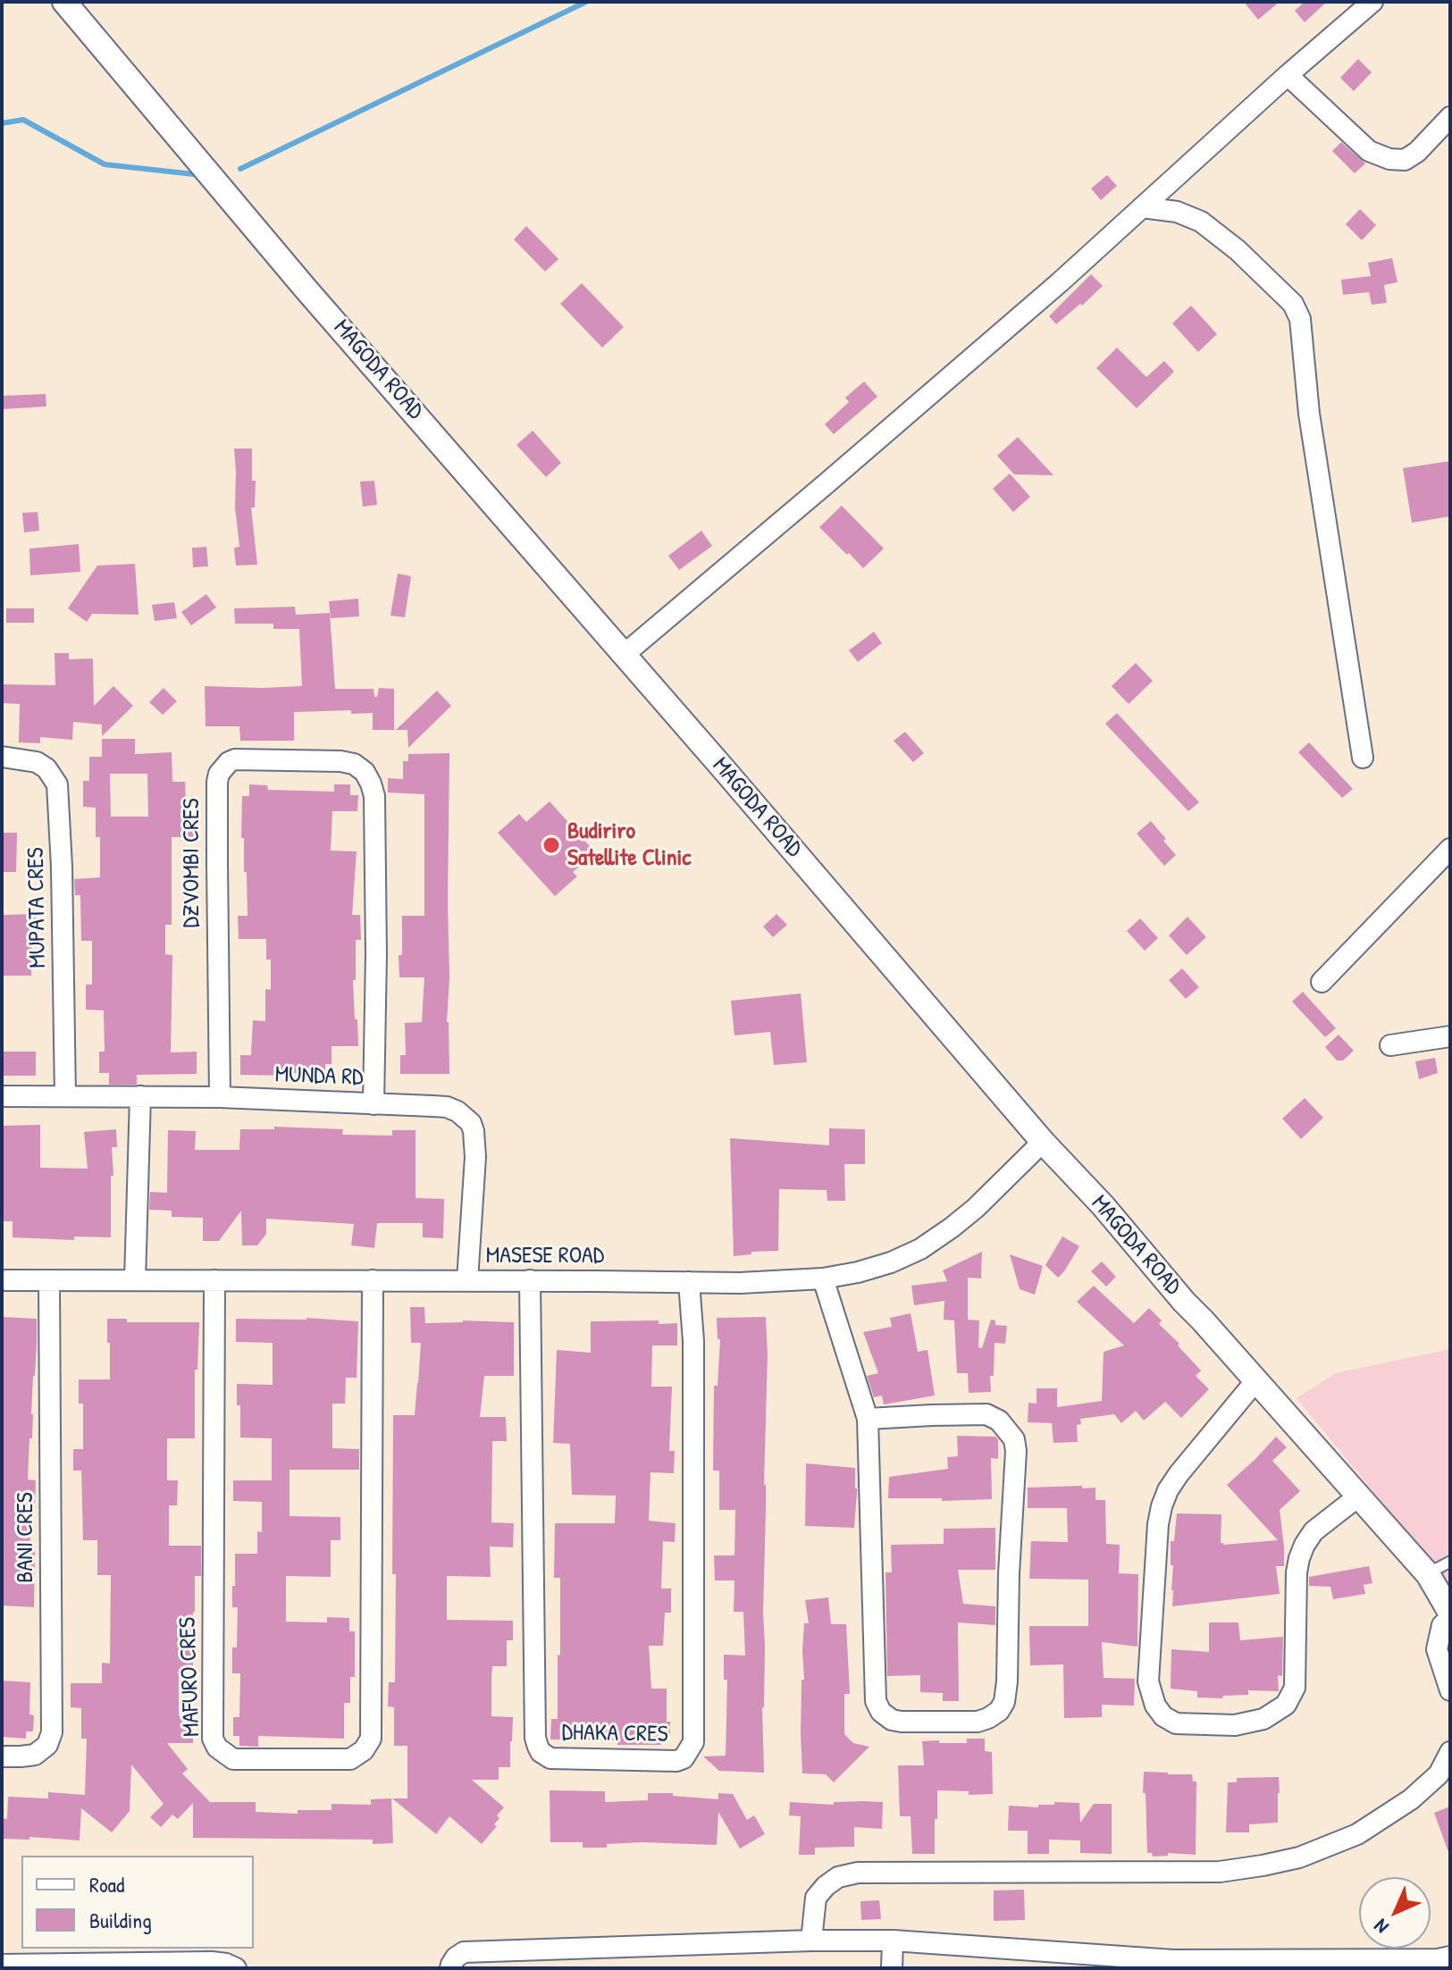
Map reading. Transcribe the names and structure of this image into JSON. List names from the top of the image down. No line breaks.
{"streets":{"street":["MAGODA ROAD","DZVOMBI CRES","MUPATA CRES","MUNDA RD","MASESE ROAD","BANI CRES","MAFURO CRES","DHAKA CRES"]},"crossings":[["MAGODA ROAD","MASESE ROAD"],["DZVOMBI CRES","MUNDA RD"],["MUPATA CRES","MUNDA RD"],["MUNDA RD","MASESE ROAD"],["MASESE ROAD","BANI CRES"],["MASESE ROAD","MAFURO CRES"],["MASESE ROAD","DHAKA CRES"]],"places":["Budiriro Satellite Clinic"],"legend":["Road","Building"],"north":"bottom left"}
